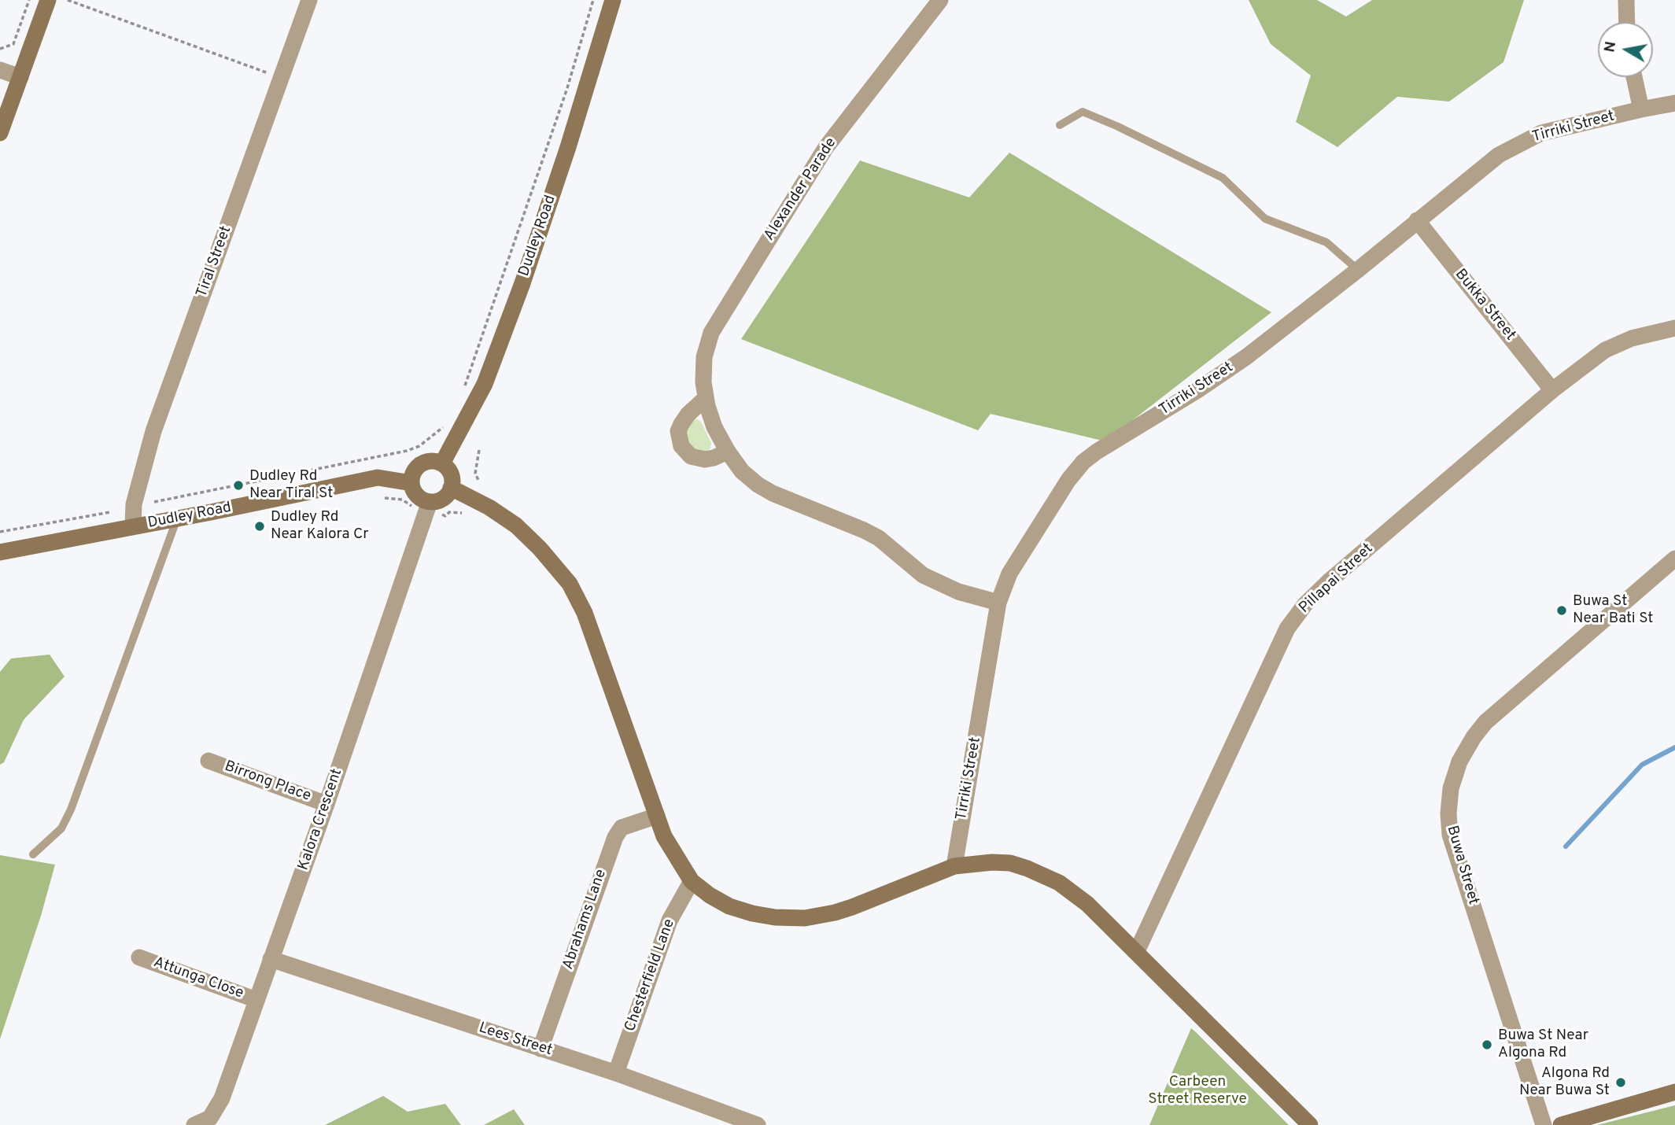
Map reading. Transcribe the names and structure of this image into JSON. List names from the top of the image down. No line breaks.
{"streets":{"street":["Tirriki Street","Alexander Parade","Dudley Road","Tiral Street","Bukka Street","Pillapai Street","Birrong Place","Kalora Crescent","Buwa Street","Abrahams Lane","Chesterfield Lane","Attunga Close","Lees Street"]},"crossings":[["Tirriki Street","Alexander Parade"],["Tirriki Street","Bukka Street"],["Dudley Road","Tiral Street"],["Dudley Road","Kalora Crescent"],["Bukka Street","Pillapai Street"],["Birrong Place","Kalora Crescent"],["Kalora Crescent","Attunga Close"],["Kalora Crescent","Lees Street"],["Abrahams Lane","Lees Street"],["Chesterfield Lane","Lees Street"]],"parks":["Carbeen Street Reserve"],"places":["Dudley Rd Near Tiral St","Dudley Rd Near Kalora Cr","Buwa St Near Bati St","Buwa St Near Algona Rd","Algona Rd Near Buwa St"],"north":"left"}
